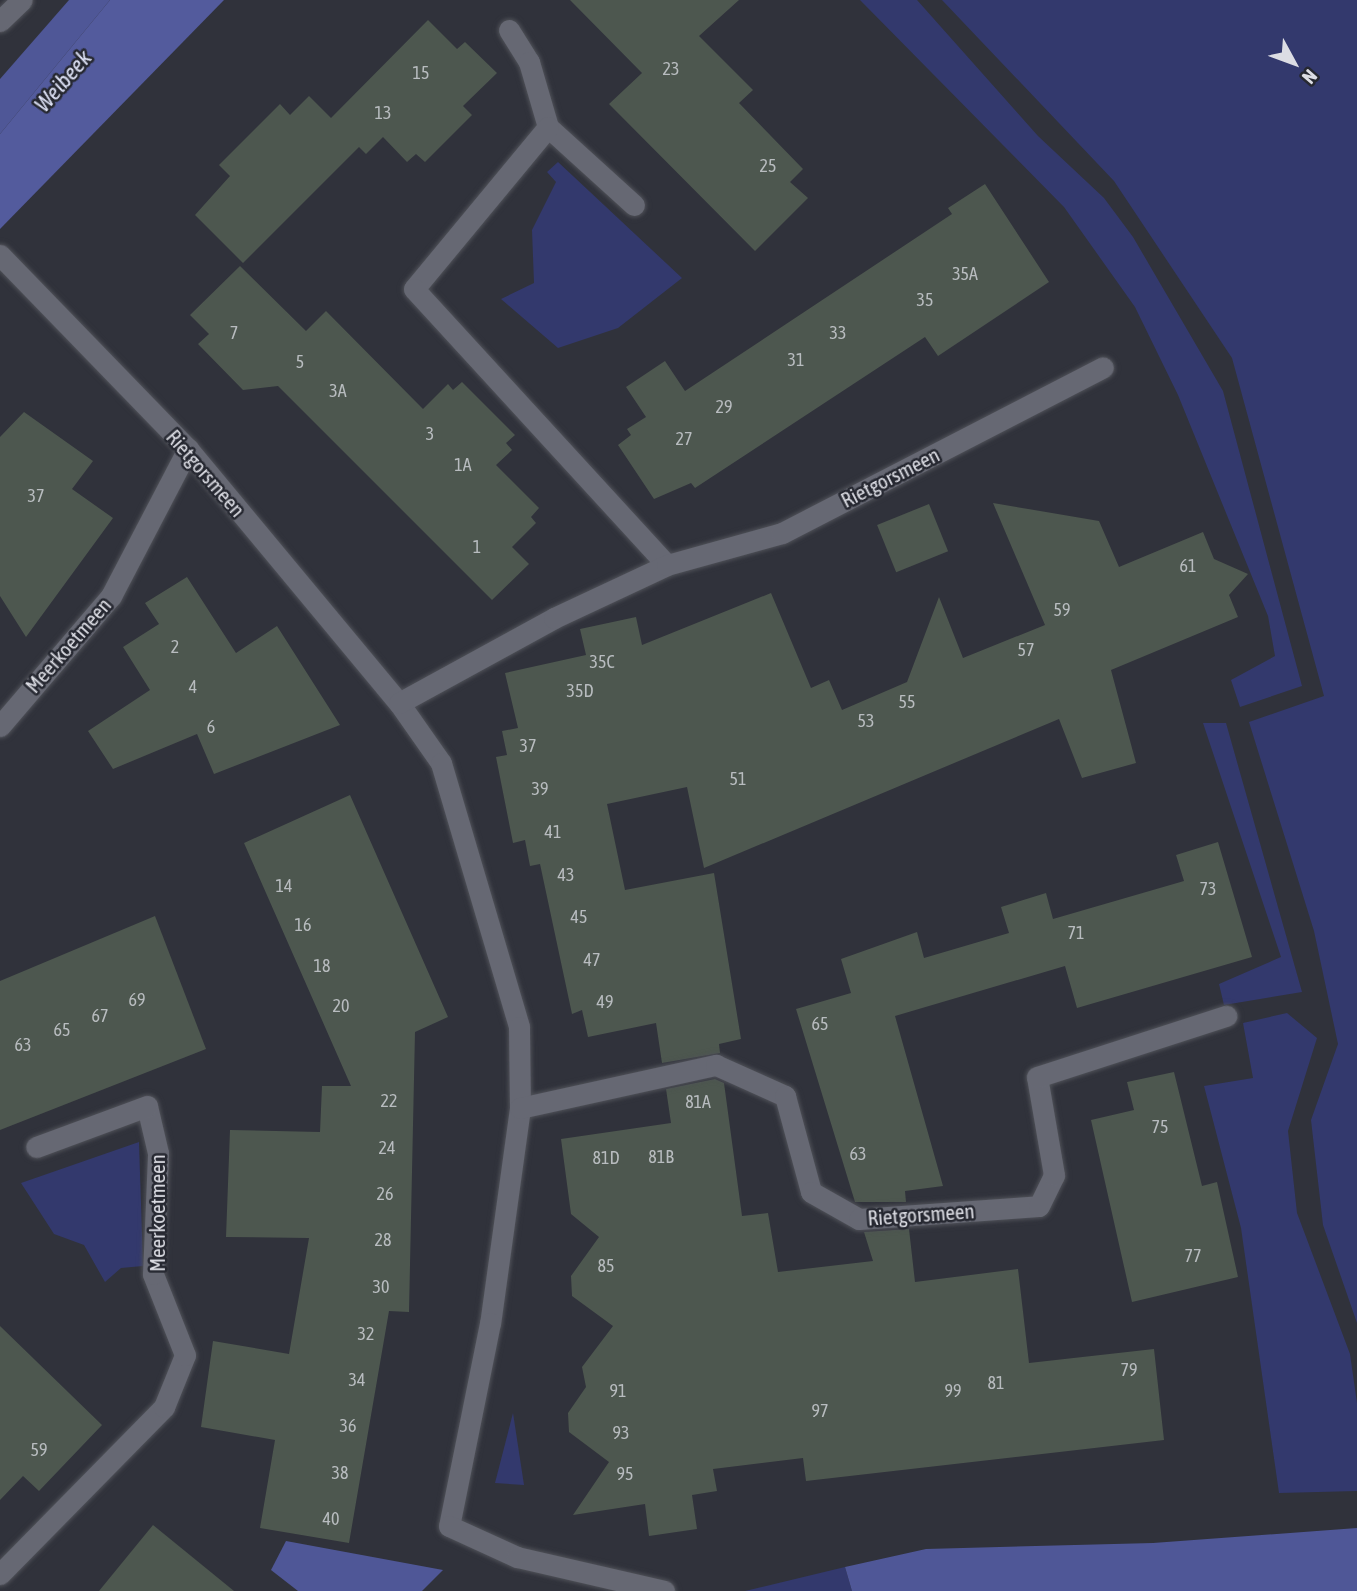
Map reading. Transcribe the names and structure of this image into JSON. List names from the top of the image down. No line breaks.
{"streets":{"street":["Rietgorsmeen","Meerkoetmeen"]},"crossings":[["Rietgorsmeen","Meerkoetmeen"]],"water":["Weibeek"],"house_numbers":["23","15","13","25","35A","35","7","33","31","5","3A","29","3","27","1A","37","1","61","59","2","57","35C","4","35D","55","53","6","37","51","39","41","43","14","73","45","16","71","47","18","69","49","20","67","65","65","63","22","81A","75","24","63","81B","81D","26","28","77","85","30","32","79","34","81","91","99","97","36","93","59","38","95","40"],"north":"bottom right"}
